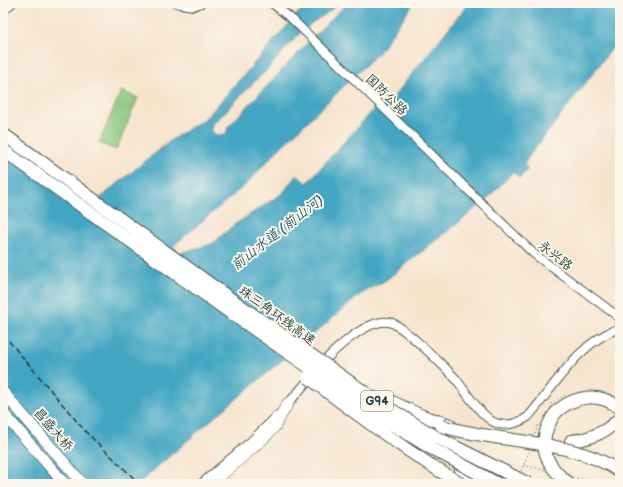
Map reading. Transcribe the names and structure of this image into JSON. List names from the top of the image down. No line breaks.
{"streets":{"highway":["珠三角环线高速","G94"],"main road":["昌盛大桥"],"street":["国防公路","永兴路"]},"crossings":[["国防公路","永兴路"]],"water":["前山水道 (前山河)"]}
